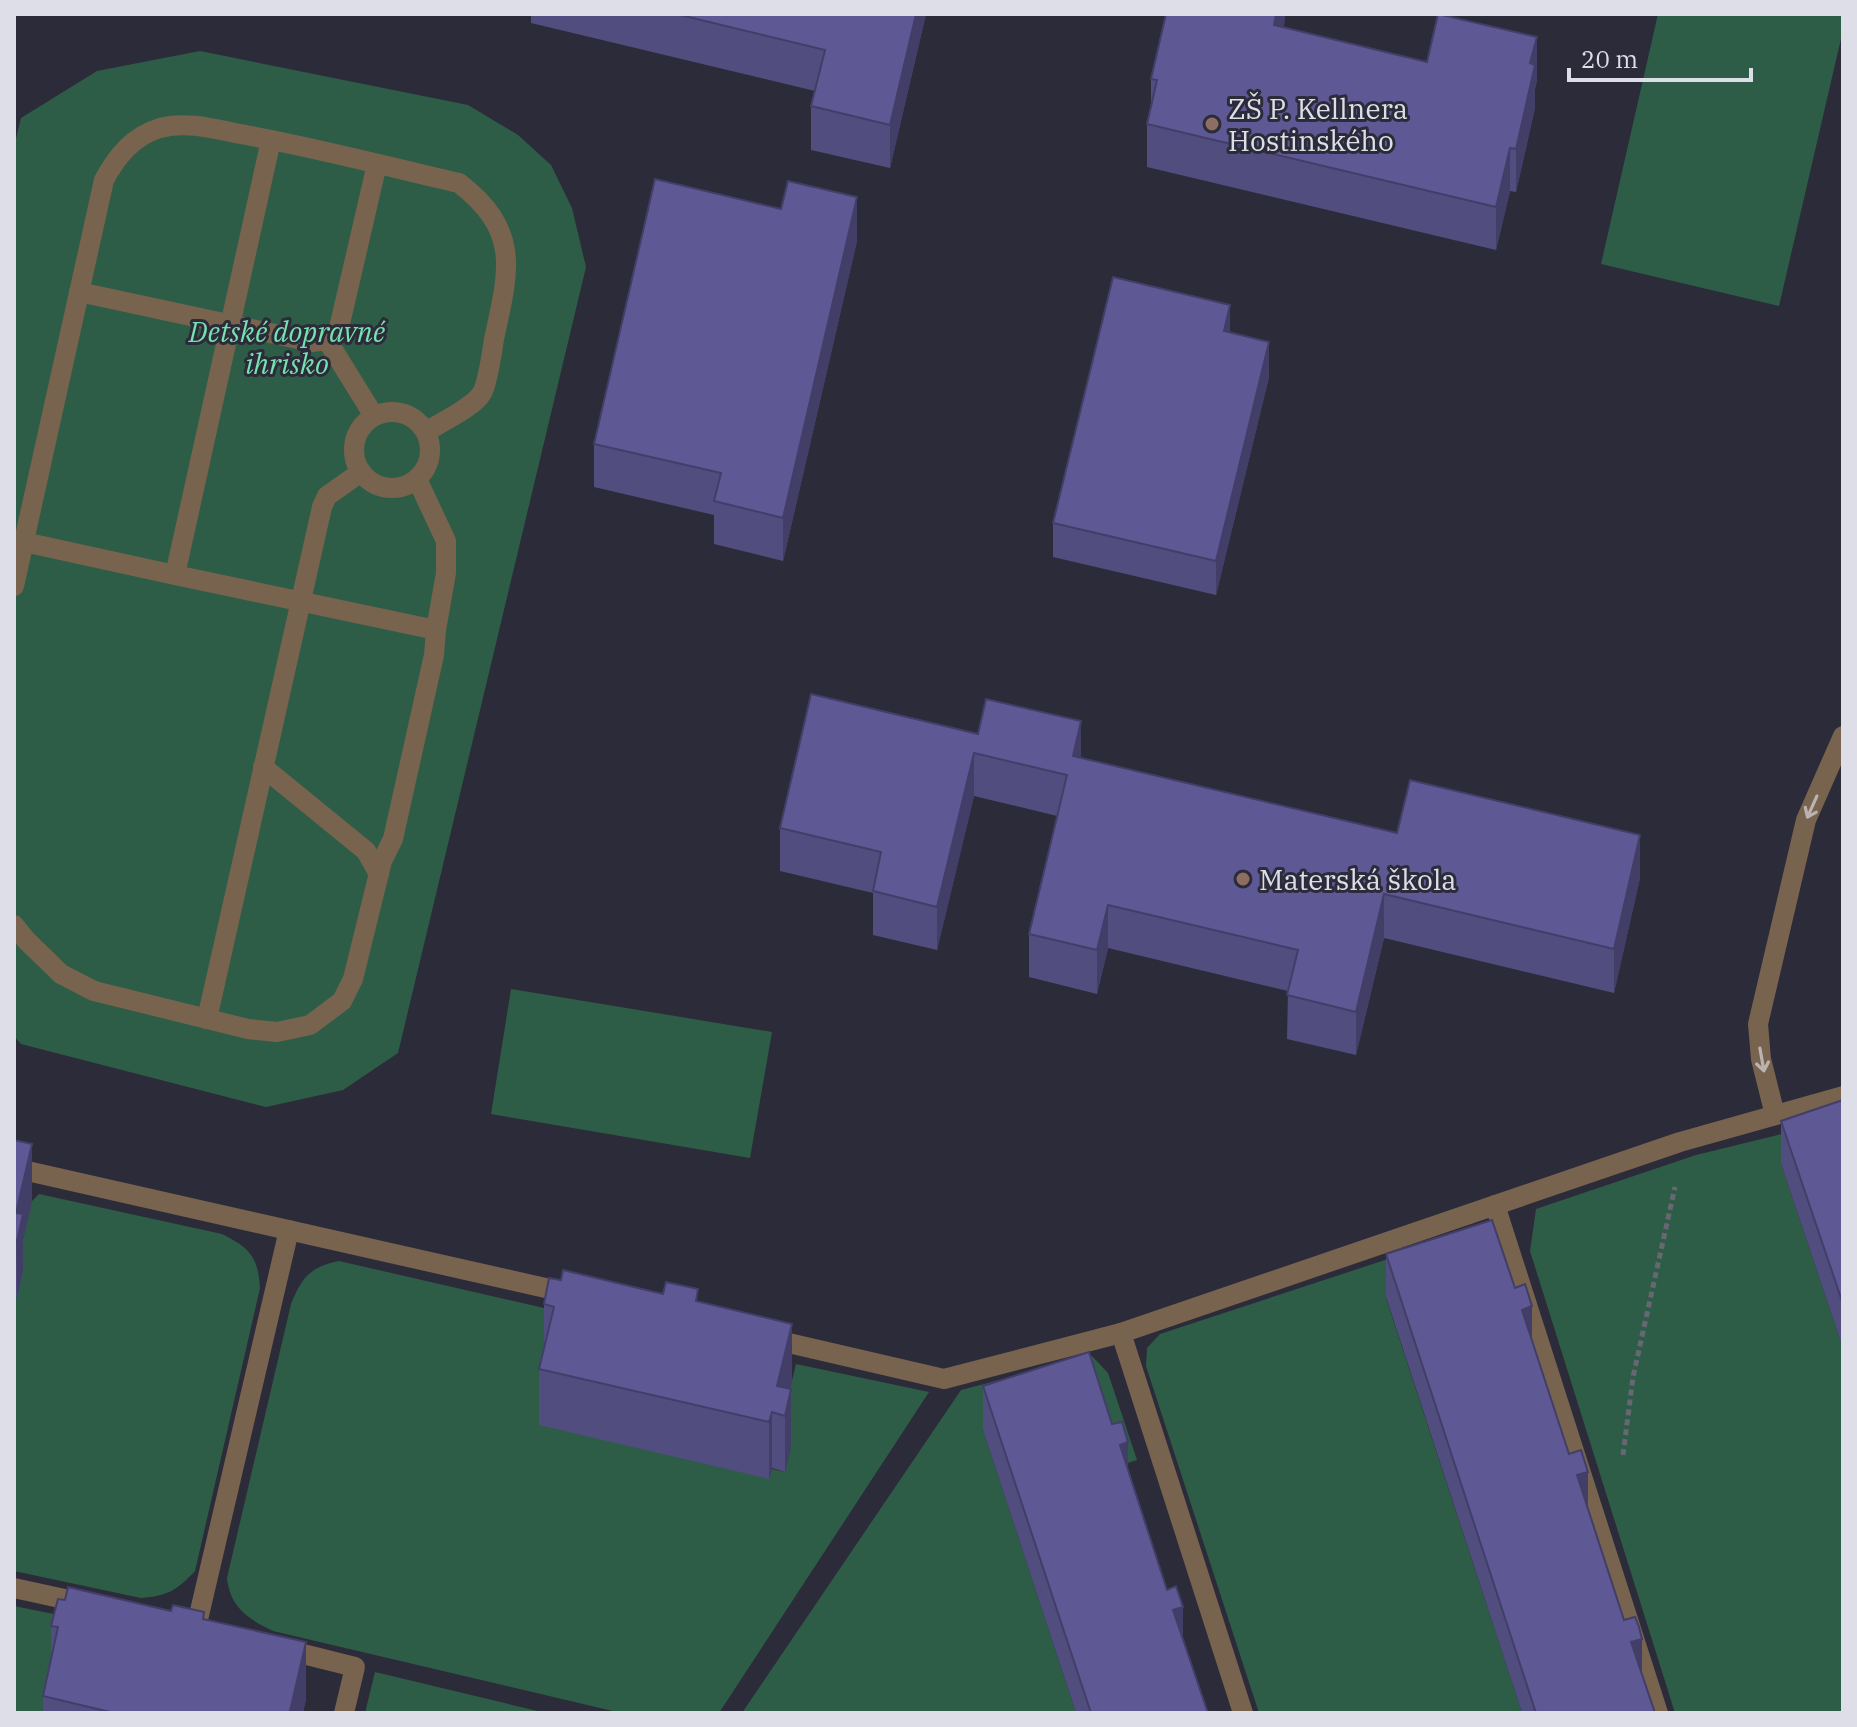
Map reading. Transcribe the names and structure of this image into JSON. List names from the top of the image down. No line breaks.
{"parks":["Detské dopravné ihrisko"],"places":["ZŠ P. Kellnera Hostinského","Materská škola"],"scale_bar":"20 m"}
